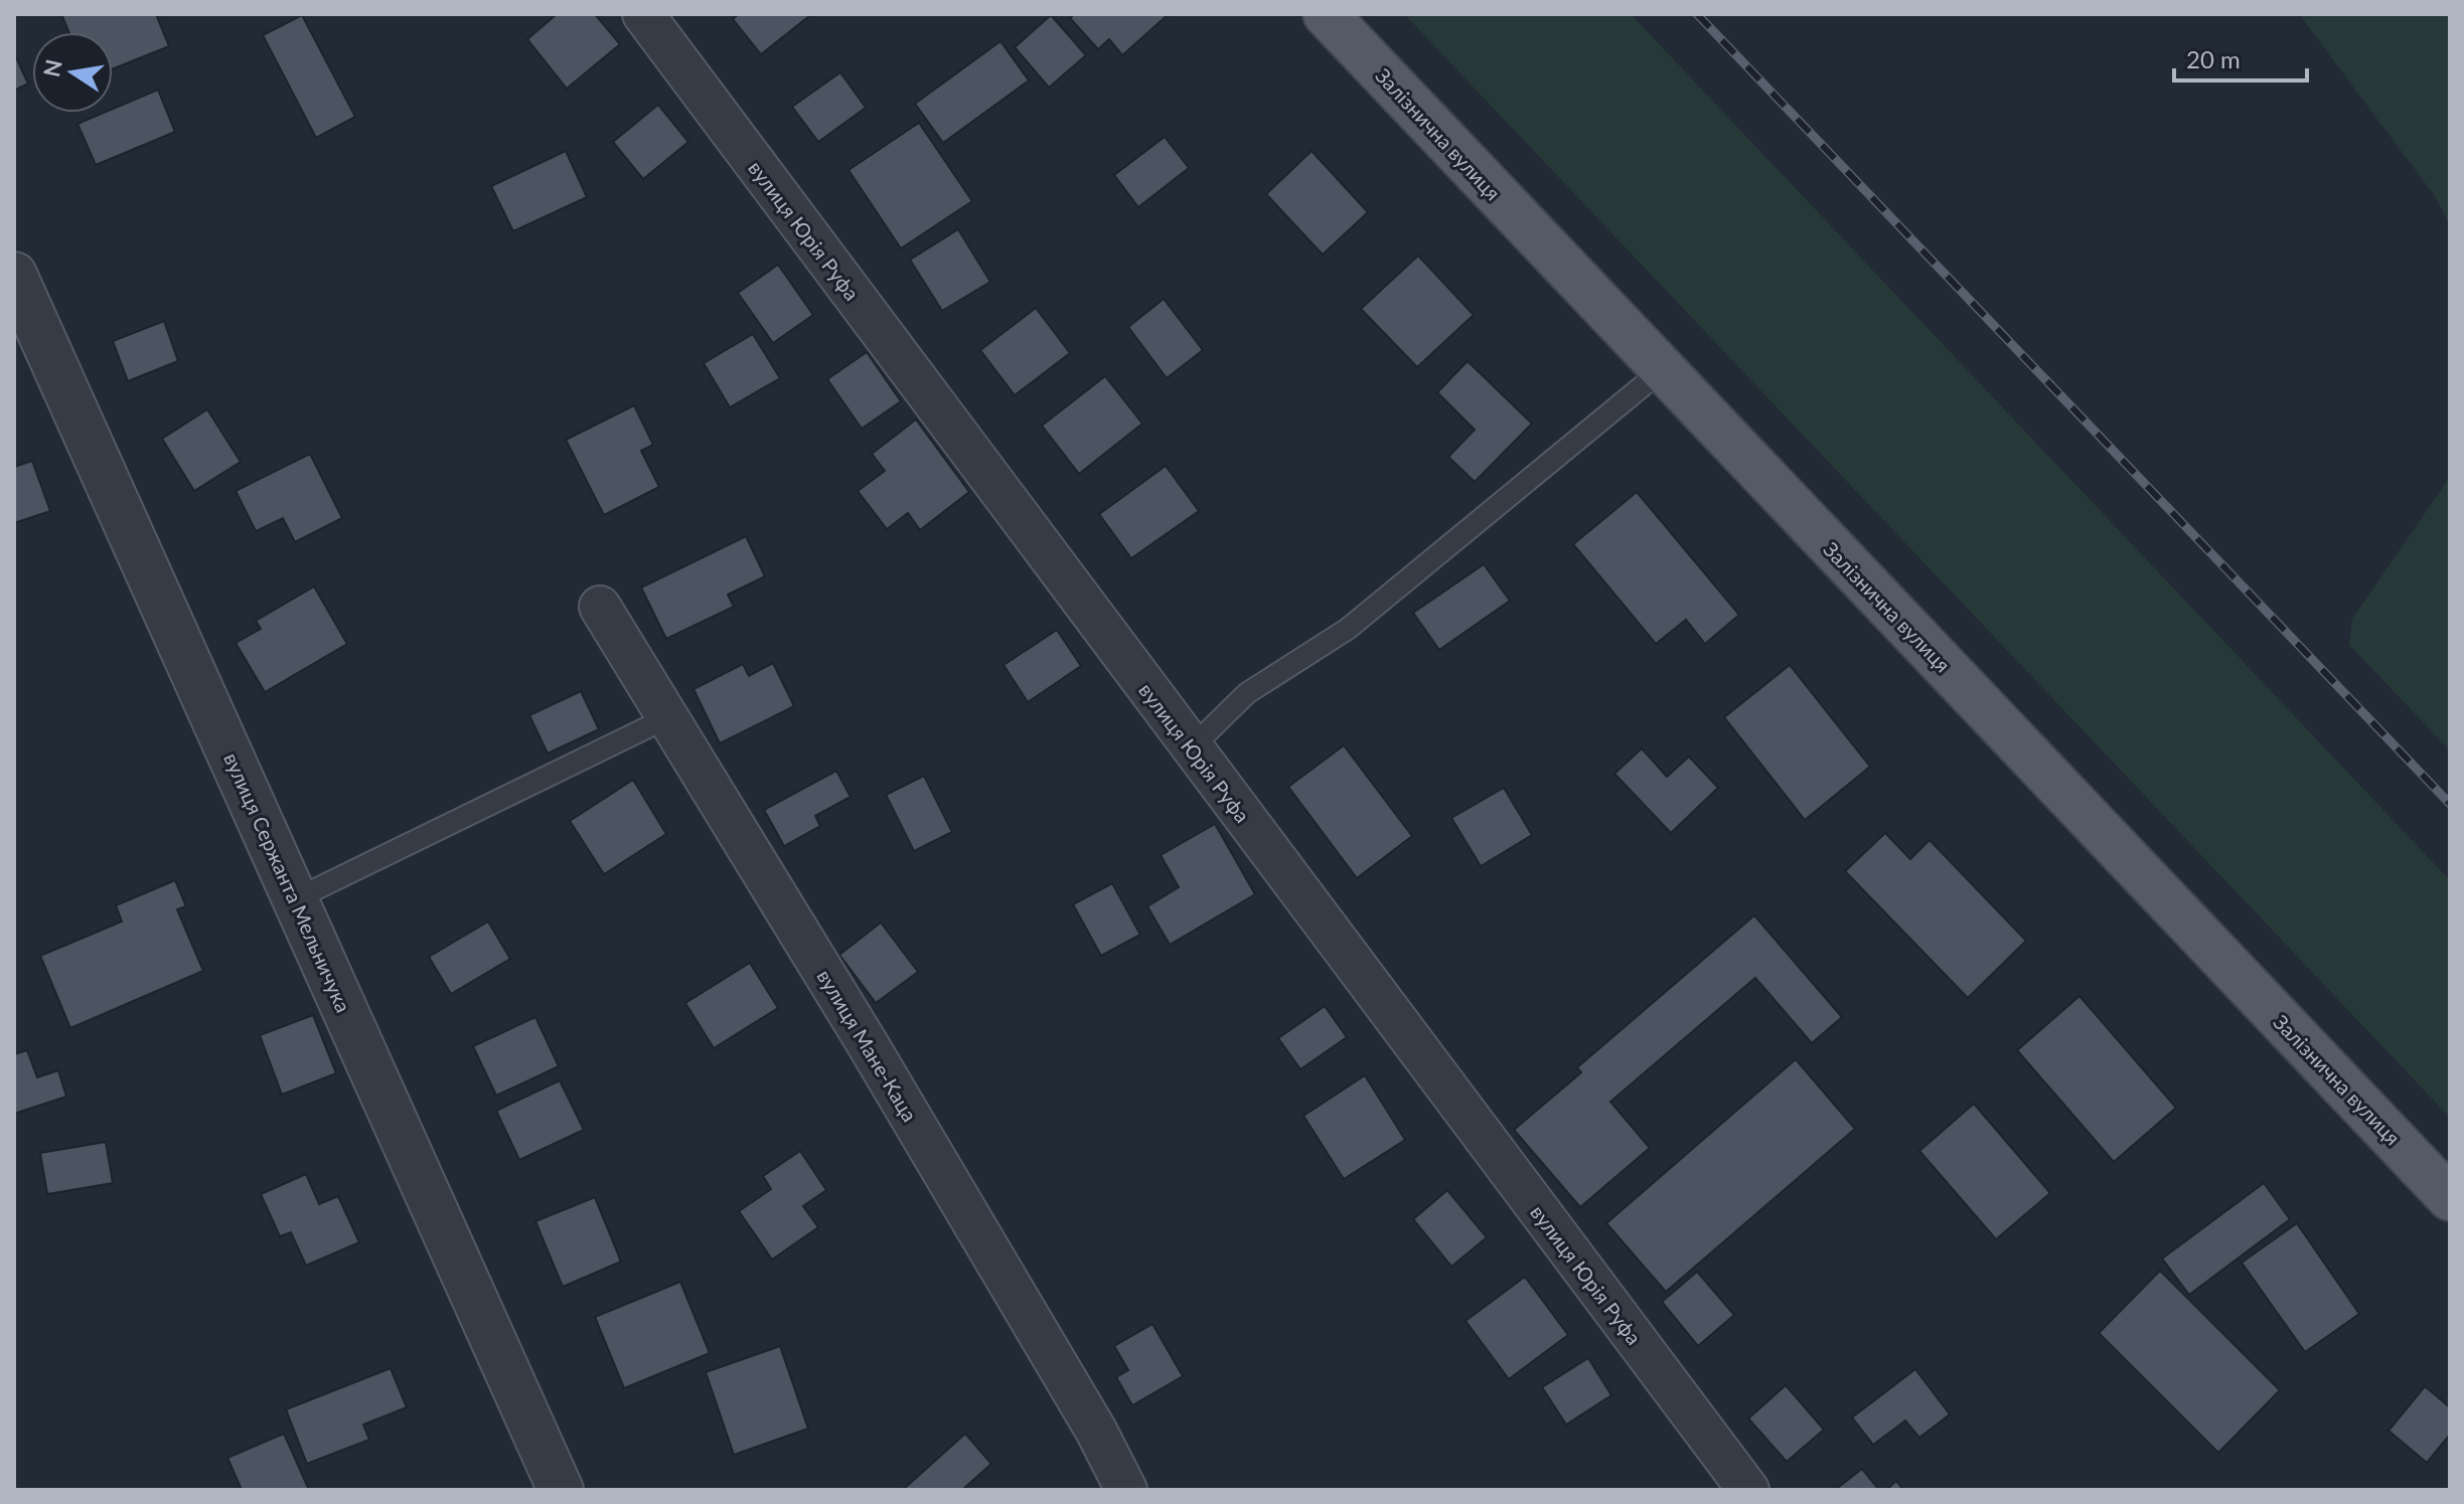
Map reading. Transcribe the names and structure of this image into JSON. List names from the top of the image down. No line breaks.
{"streets":{"main road":["Залізнична вулиця"],"street":["вулиця Юрія Руфа","вулиця Сержанта Мельничука","вулиця Мане-Каца"]},"scale_bar":"20 m","north":"left"}
